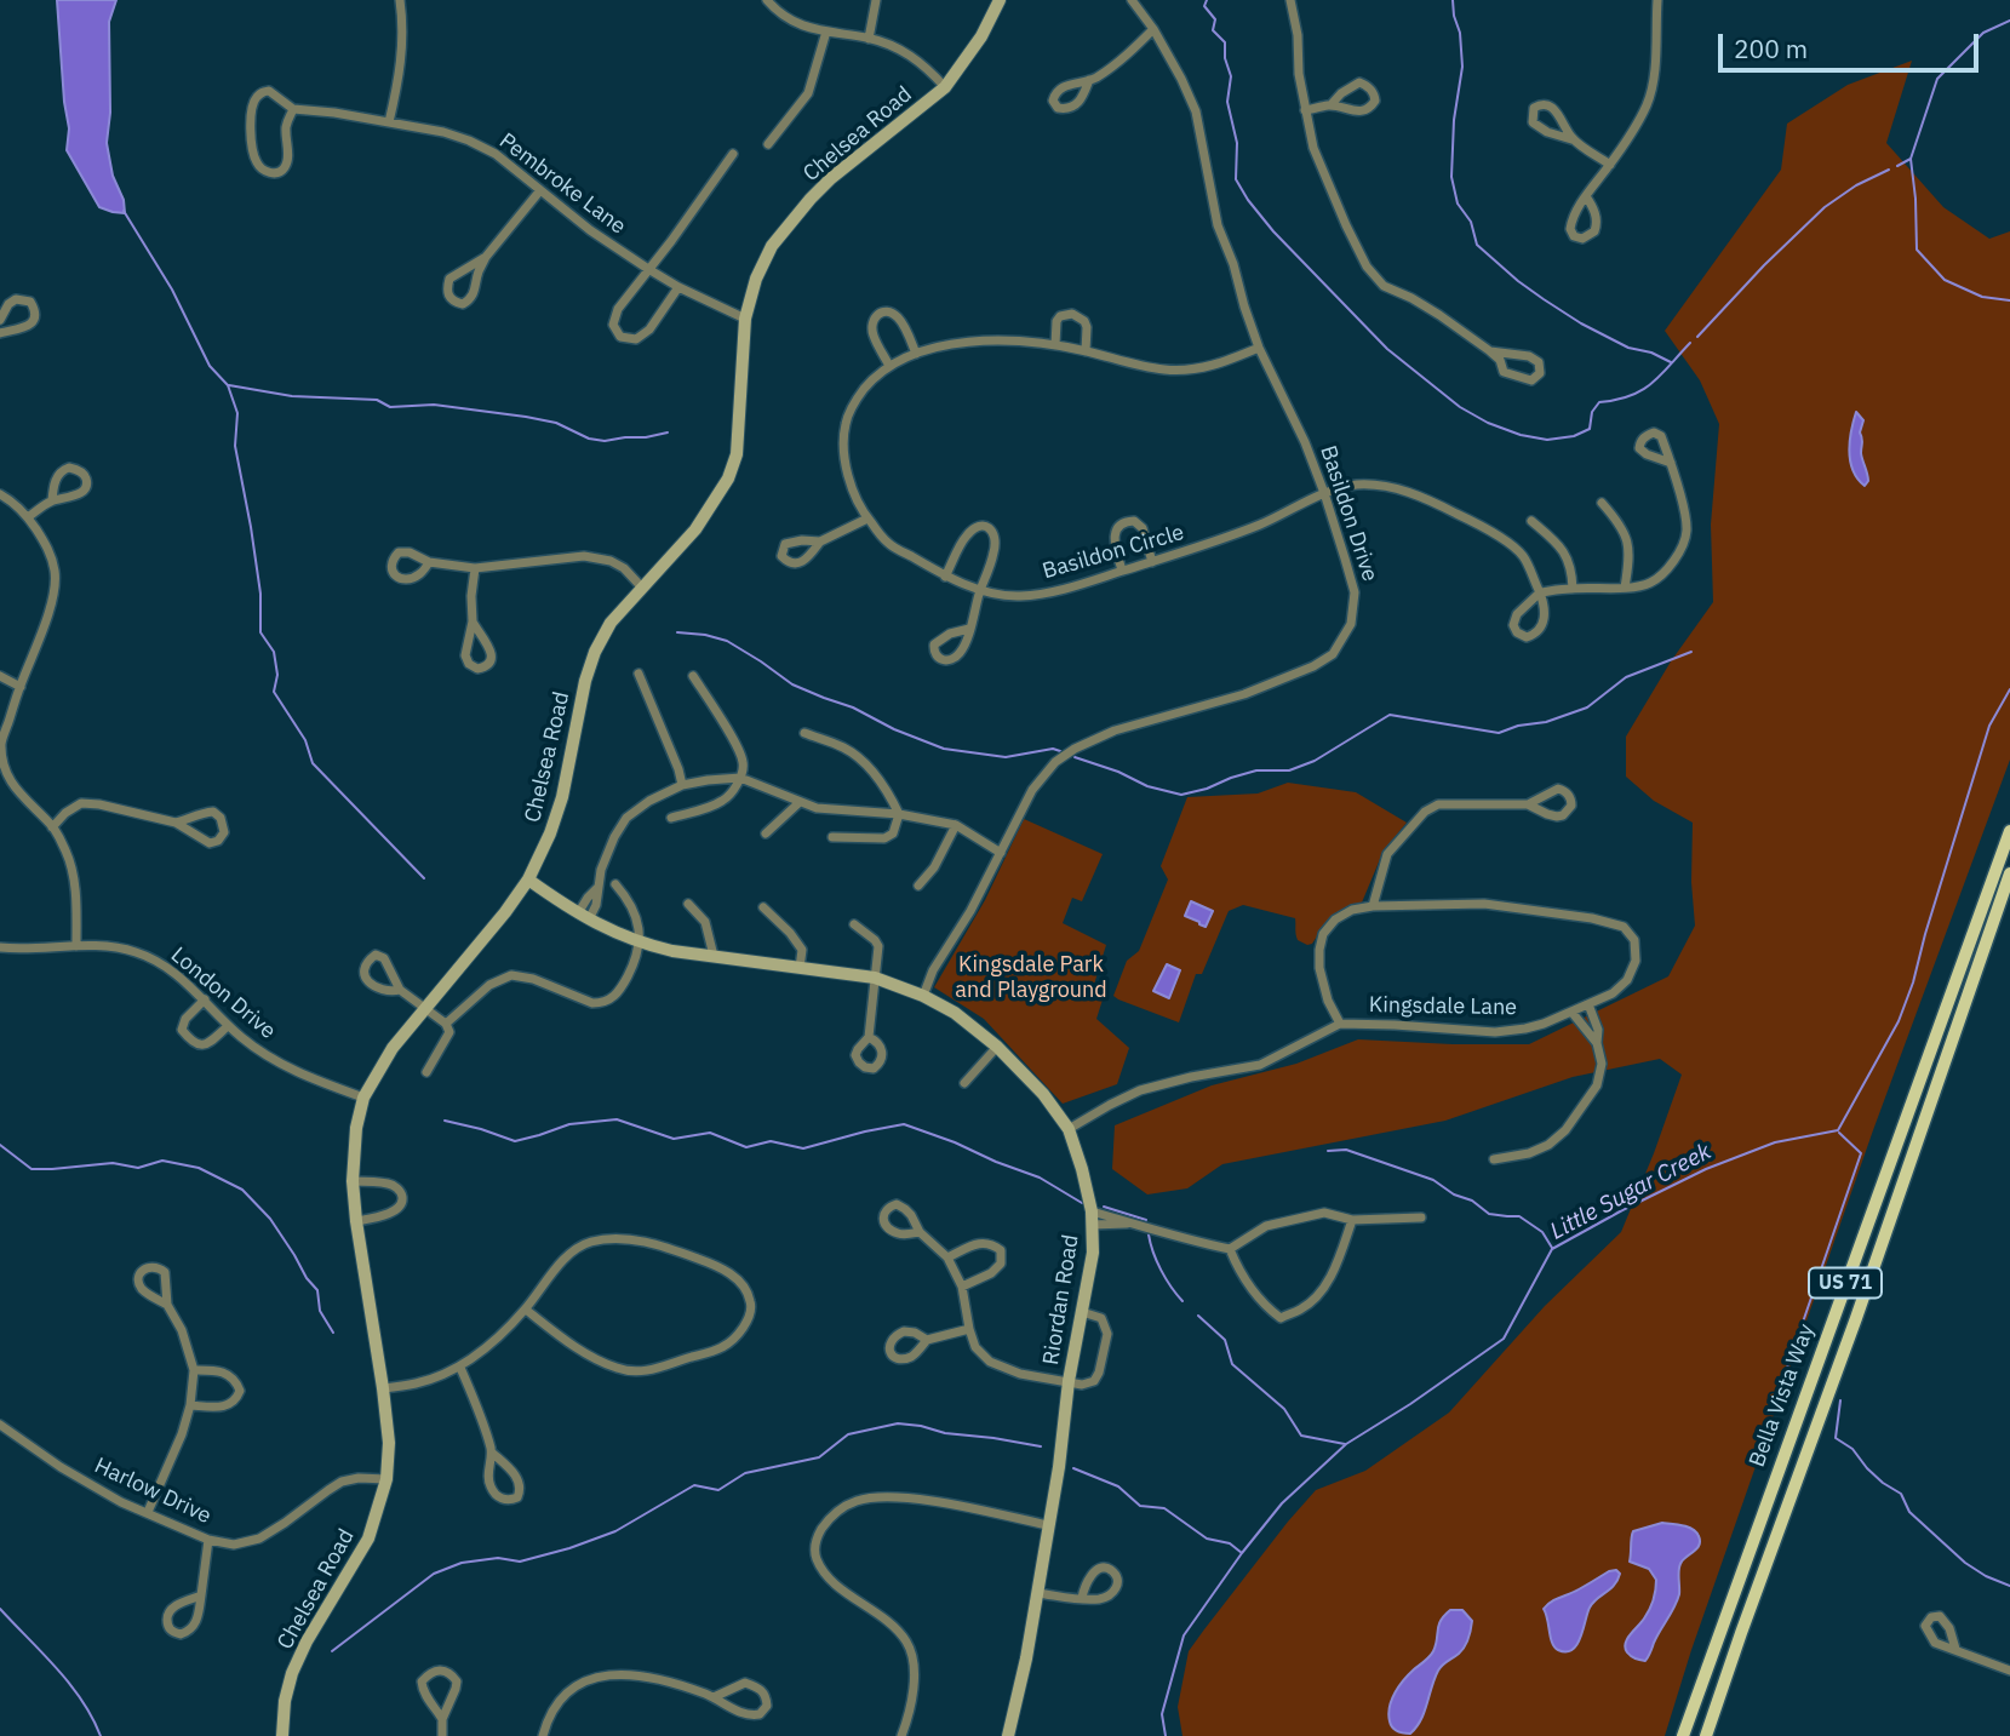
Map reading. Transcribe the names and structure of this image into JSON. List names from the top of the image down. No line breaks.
{"streets":{"main road":["US 71","Bella Vista Way"],"street":["Chelsea Road","Pembroke Lane","Basildon Drive","Basildon Circle","London Drive","Kingsdale Lane","Riordan Road","Harlow Drive"]},"crossings":[["Chelsea Road","Pembroke Lane"],["Chelsea Road","London Drive"],["Chelsea Road","Riordan Road"],["Chelsea Road","Harlow Drive"],["Basildon Drive","Basildon Circle"],["Basildon Drive","Riordan Road"],["Kingsdale Lane","Riordan Road"]],"water":["Little Sugar Creek"],"parks":["Kingsdale Park and Playground"],"scale_bar":"200 m"}
